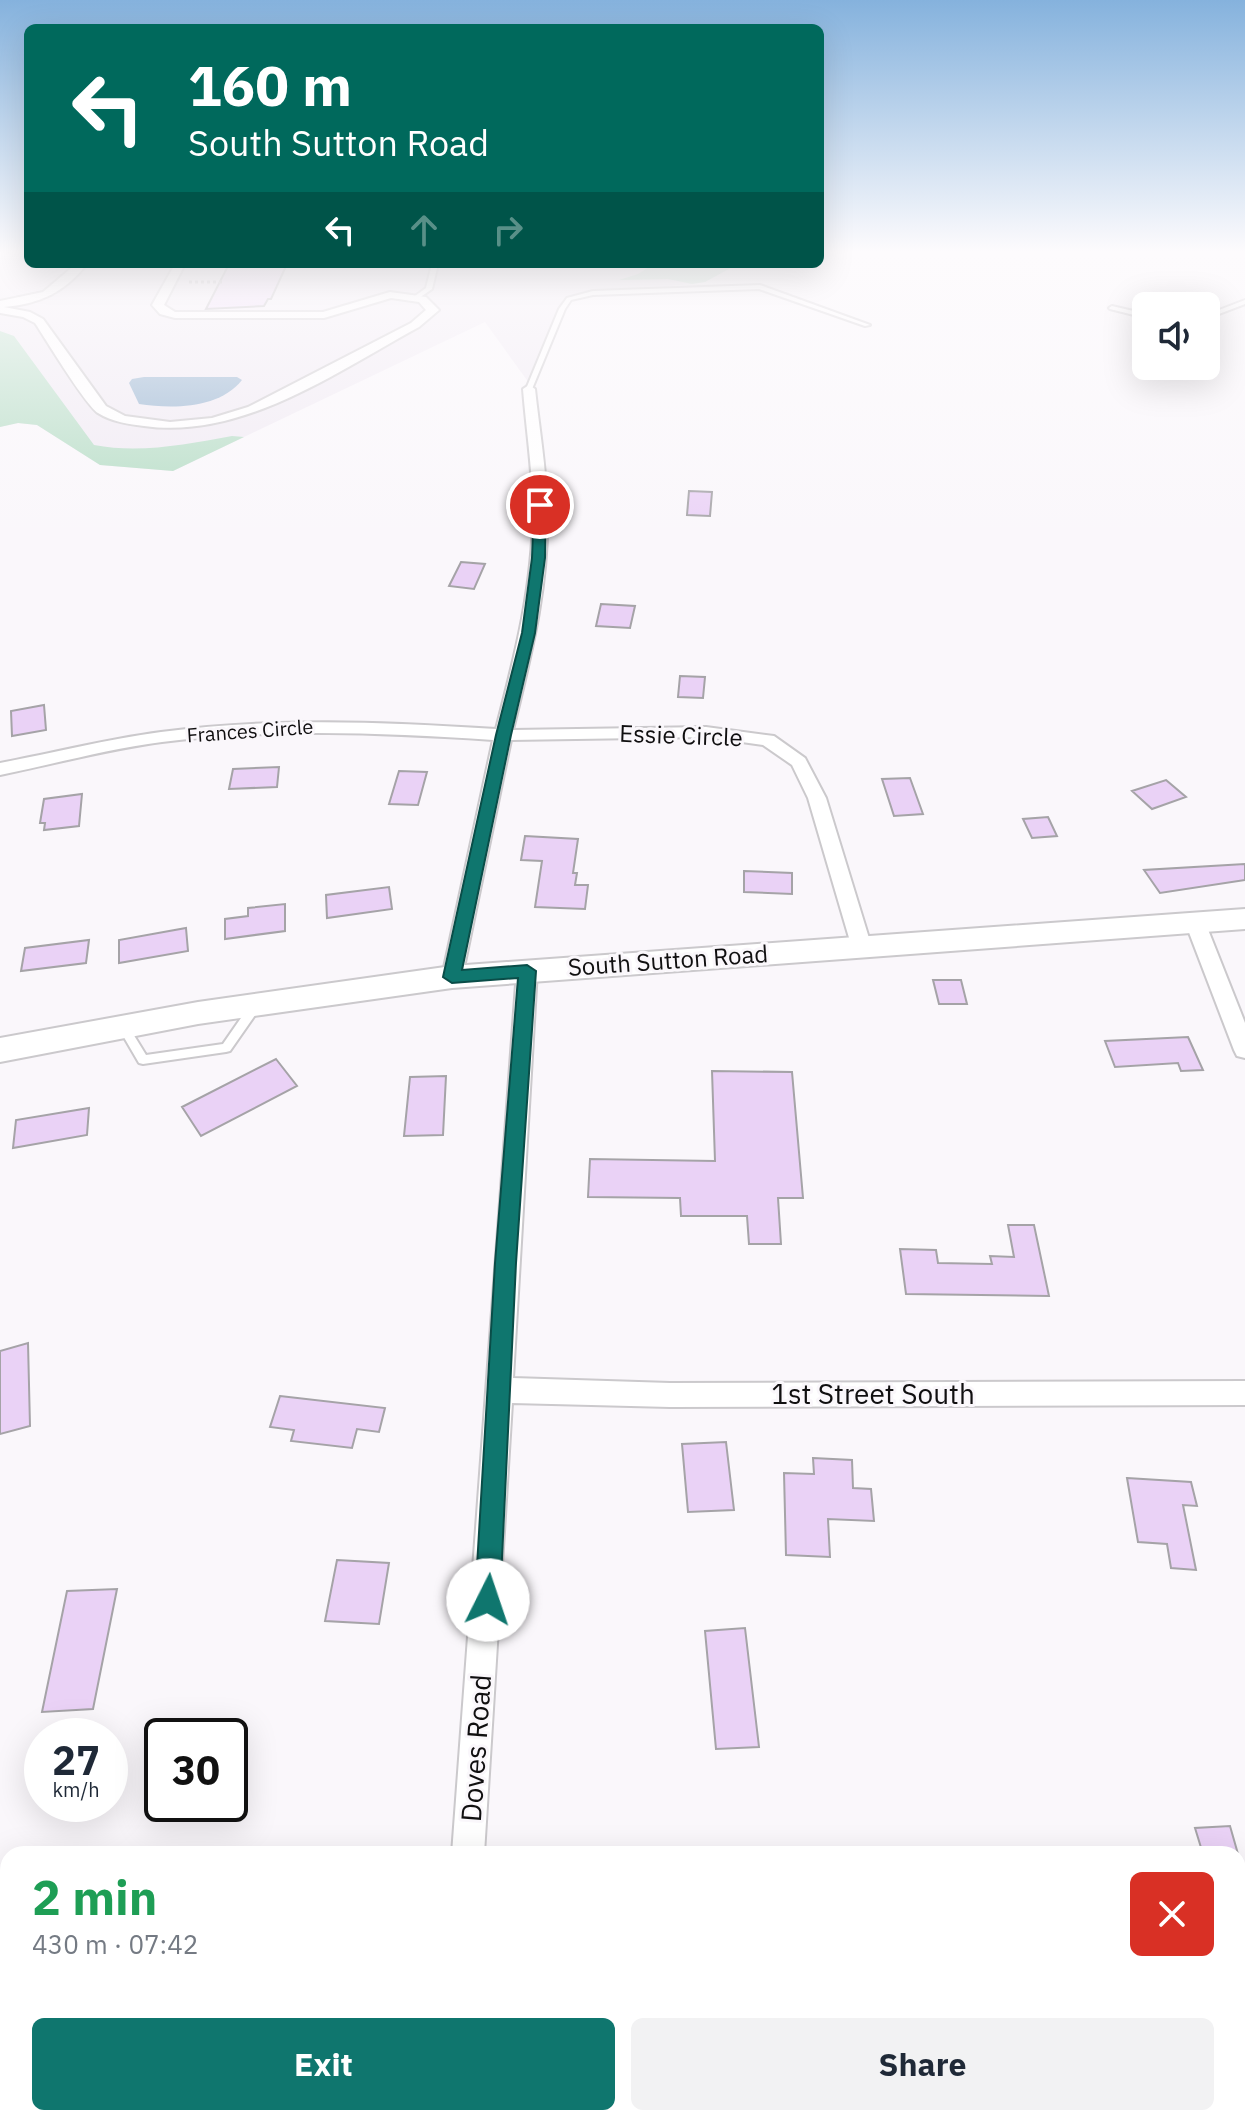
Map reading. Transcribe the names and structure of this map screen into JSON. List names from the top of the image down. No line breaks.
{"streets":{"main road":["South Sutton Road"],"street":["Frances Circle","Essie Circle","1st Street South","Doves Road"]},"crossings":[["Frances Circle","Essie Circle"],["Essie Circle","South Sutton Road"],["South Sutton Road","Doves Road"],["1st Street South","Doves Road"]],"page":{"turn":["160 m","South Sutton Road"],"speed":"27 km/h","limit":"30","heading":["2 min","430 m · 07:42"],"buttons":["Exit","Share"]}}
